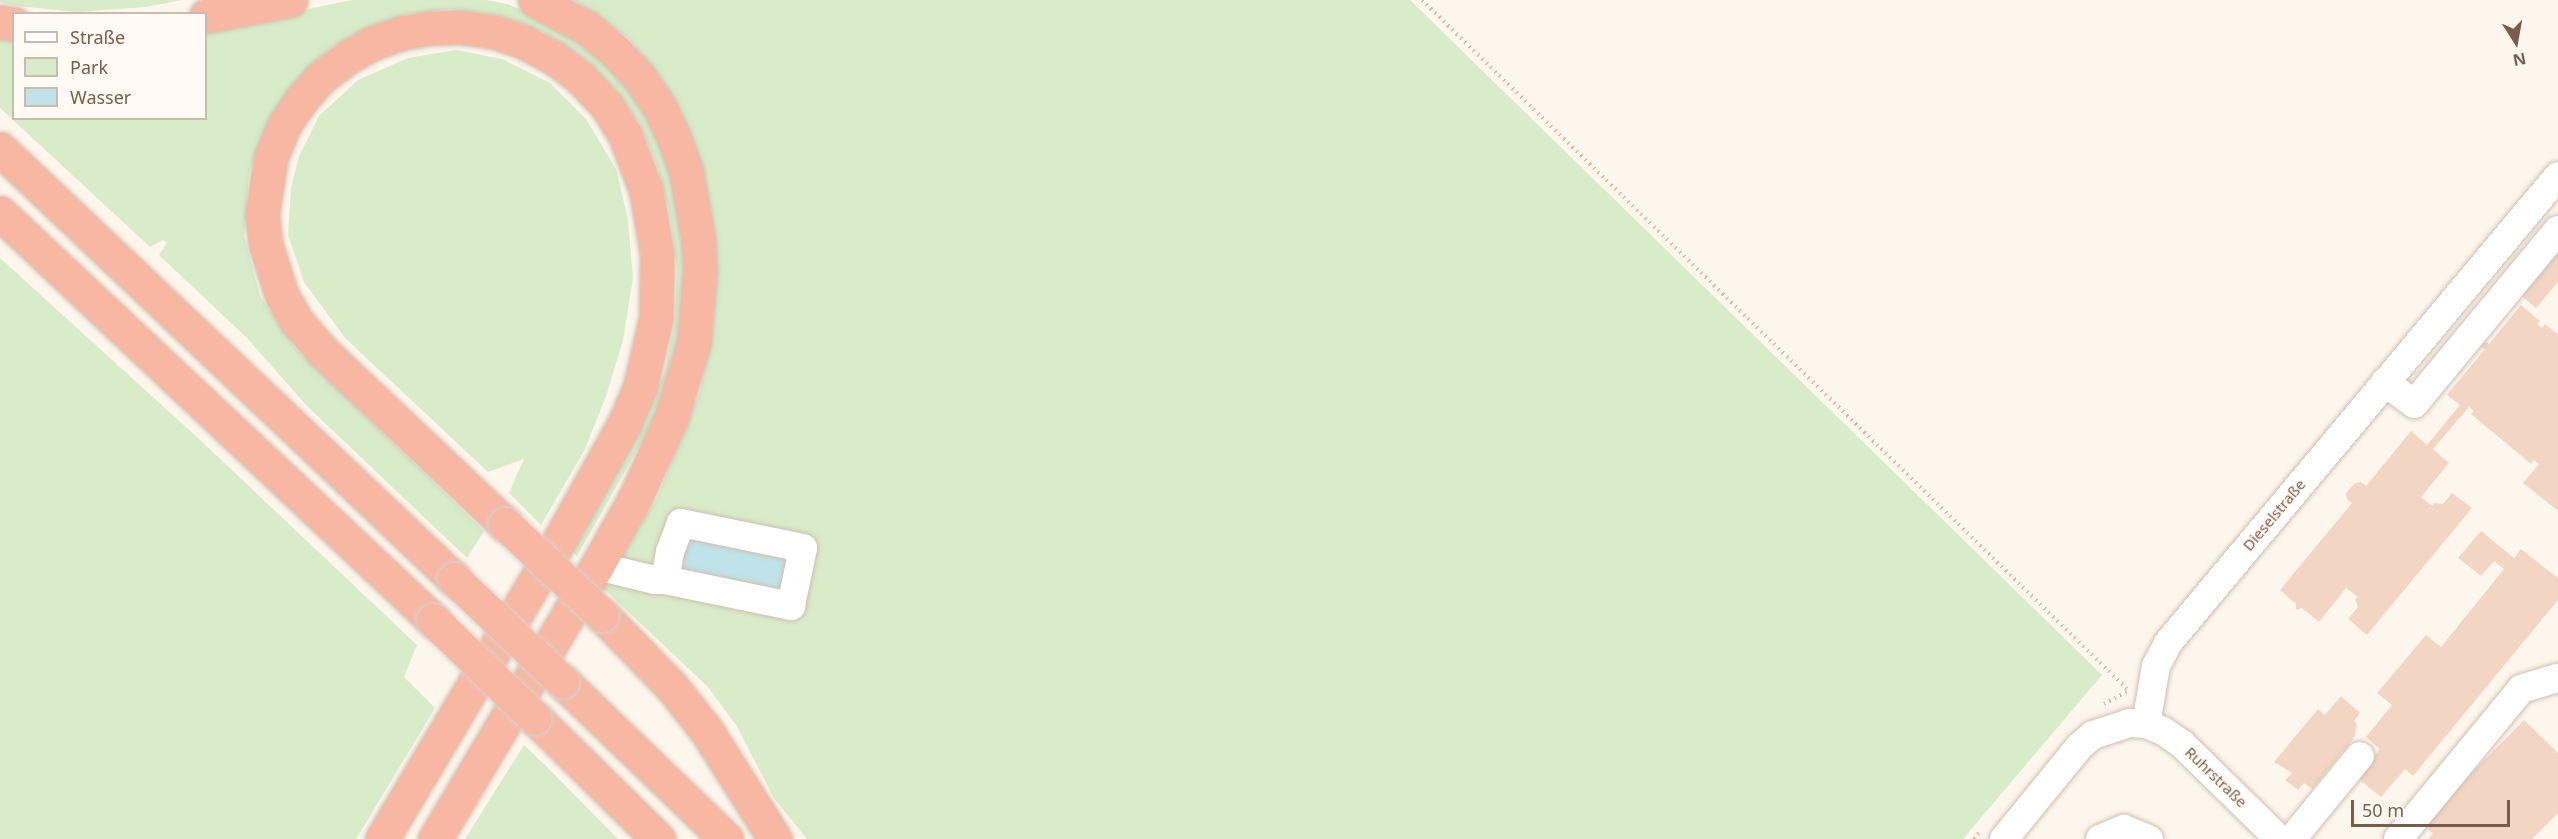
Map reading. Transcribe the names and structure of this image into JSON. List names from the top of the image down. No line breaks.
{"streets":{"street":["Dieselstraße","Ruhrstraße"]},"crossings":[["Dieselstraße","Ruhrstraße"]],"legend":["Straße","Park","Wasser"],"scale_bar":"50 m","north":"bottom"}
